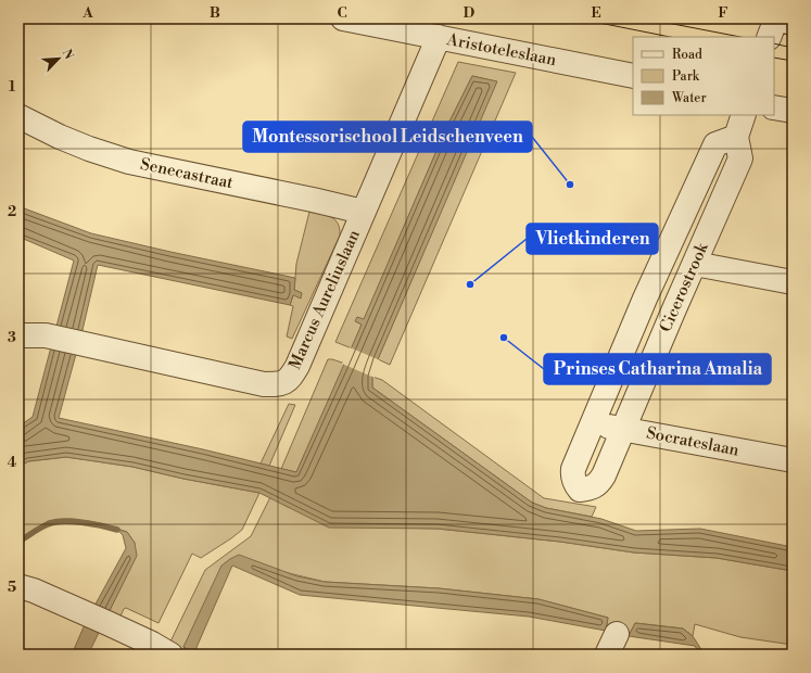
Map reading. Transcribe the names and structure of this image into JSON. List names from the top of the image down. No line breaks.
{"streets":{"street":["Aristoteleslaan","Senecastraat","Cicerostrook","Marcus Aureliuslaan","Socrateslaan"]},"crossings":[["Aristoteleslaan","Marcus Aureliuslaan"],["Senecastraat","Marcus Aureliuslaan"],["Cicerostrook","Socrateslaan"]],"places":["Montessorischool Leidschenveen","Vlietkinderen","Prinses Catharina Amalia"],"legend":["Road","Park","Water"],"north":"top right","grid":{"columns":["A","B","C","D","E","F"],"rows":["1","2","3","4","5"]}}
